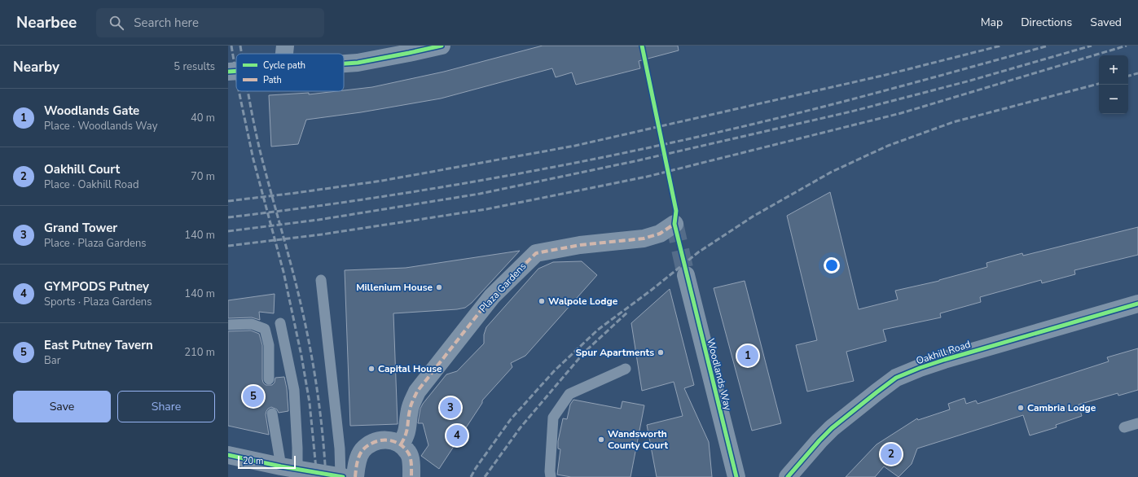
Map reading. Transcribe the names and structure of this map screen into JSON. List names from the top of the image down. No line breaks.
{"streets":{"street":["Plaza Gardens","Oakhill Road","Woodlands Way"]},"places":["Millenium House","Walpole Lodge","Spur Apartments","Capital House","Cambria Lodge","Wandsworth County Court"],"legend":["Cycle path","Path"],"scale_bar":"20 m","page":{"header":"Nearbee","search":"Search here","nav":["Map","Directions","Saved"],"heading":["Nearby","5 results"],"map_buttons":["+","−"],"list":[{"mark":"1","name":"Woodlands Gate","note":"Place · Woodlands Way","value":"40 m"},{"mark":"2","name":"Oakhill Court","note":"Place · Oakhill Road","value":"70 m"},{"mark":"3","name":"Grand Tower","note":"Place · Plaza Gardens","value":"140 m"},{"mark":"4","name":"GYMPODS Putney","note":"Sports · Plaza Gardens","value":"140 m"},{"mark":"5","name":"East Putney Tavern","note":"Bar","value":"210 m"}],"pins":["1","5","3","4","2"],"buttons":["Save","Share"],"scale":"20 m"}}
